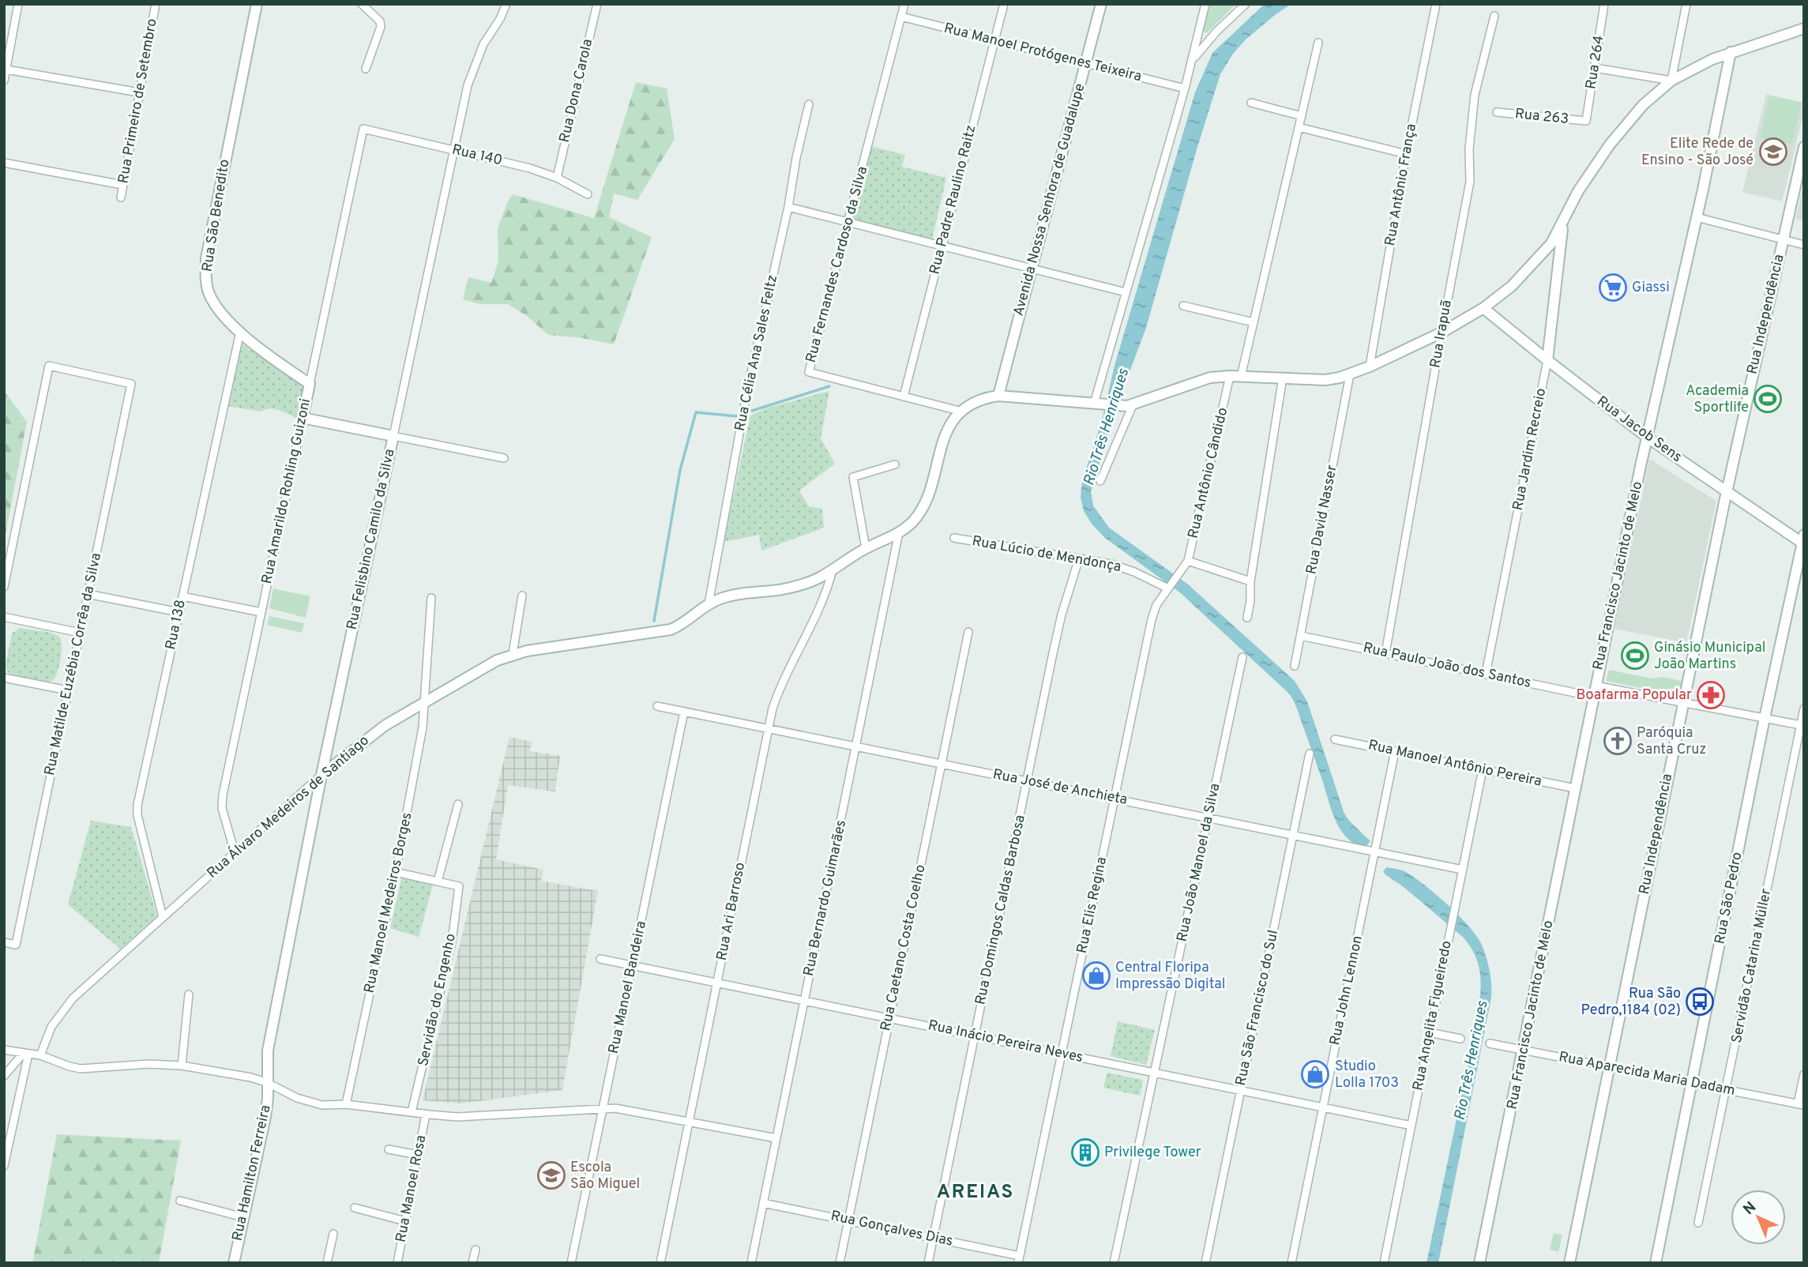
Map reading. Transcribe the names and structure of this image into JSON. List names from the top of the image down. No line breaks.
{"streets":{"street":["Rua Manoel Protógenes Teixeira","Rua 264","Rua Dona Carola","Rua Primeiro de Setembro","Rua 263","Rua 140","Rua Antônio França","Rua Padre Raulino Raitz","Avenida Nossa Senhora de Guadalupe","Rua São Benedito","Rua Fernandes Cardoso da Silva","Rua Independência","Rua Irapuã","Rua Célia Ana Sales Feltz","Rua Jacob Sens","Rua Jardim Recreio","Rua Antônio Cândido","Rua Amarildo Rohling Guizoni","Rua David Nasser","Rua Felisbino Camilo da Silva","Rua Lúcio de Mendonça","Rua Francisco Jacinto de Melo","Rua 138","Rua Matilde Euzébia Corrêa da Silva","Rua Paulo João dos Santos","Rua Manoel Antônio Pereira","Rua José de Anchieta","Rua Álvaro Medeiros de Santiago","Rua João Manoel da Silva","Rua Bernardo Guimarães","Rua São Pedro","Rua Manoel Medeiros Borges","Rua Elis Regina","Rua Domingos Caldas Barbosa","Rua Ari Barroso","Rua Caetano Costa Coelho","Servidão Catarina Müller","Rua Manoel Bandeira","Rua John Lennon","Servidão do Engenho","Rua São Francisco do Sul","Rua Angelita Figueiredo","Rua Inácio Pereira Neves","Rua Aparecida Maria Dadam","Rua Hamilton Ferreira","Rua Manoel Rosa","Rua Gonçalves Dias"]},"crossings":[["Rua Manoel Protógenes Teixeira","Rua Padre Raulino Raitz"],["Rua Manoel Protógenes Teixeira","Avenida Nossa Senhora de Guadalupe"],["Rua Manoel Protógenes Teixeira","Rua Fernandes Cardoso da Silva"],["Rua 264","Rua 263"],["Rua Dona Carola","Rua 140"],["Rua 140","Rua Amarildo Rohling Guizoni"],["Rua 140","Rua Felisbino Camilo da Silva"],["Rua Antônio França","Rua Álvaro Medeiros de Santiago"],["Rua Padre Raulino Raitz","Rua Fernandes Cardoso da Silva"],["Avenida Nossa Senhora de Guadalupe","Rua Álvaro Medeiros de Santiago"],["Rua São Benedito","Rua Amarildo Rohling Guizoni"],["Rua São Benedito","Rua 138"],["Rua Fernandes Cardoso da Silva","Rua Álvaro Medeiros de Santiago"],["Rua Independência","Rua Jacob Sens"],["Rua Independência","Rua Aparecida Maria Dadam"],["Rua Irapuã","Rua Paulo João dos Santos"],["Rua Irapuã","Rua Álvaro Medeiros de Santiago"],["Rua Célia Ana Sales Feltz","Rua Álvaro Medeiros de Santiago"],["Rua Jacob Sens","Rua Jardim Recreio"],["Rua Jacob Sens","Rua Francisco Jacinto de Melo"],["Rua Jacob Sens","Rua Álvaro Medeiros de Santiago"],["Rua Jacob Sens","Rua São Pedro"],["Rua Jardim Recreio","Rua Paulo João dos Santos"],["Rua Jardim Recreio","Rua Álvaro Medeiros de Santiago"],["Rua Antônio Cândido","Rua Lúcio de Mendonça"],["Rua Antônio Cândido","Rua Álvaro Medeiros de Santiago"],["Rua Antônio Cândido","Rua Elis Regina"],["Rua Amarildo Rohling Guizoni","Rua Álvaro Medeiros de Santiago"],["Rua David Nasser","Rua Paulo João dos Santos"],["Rua David Nasser","Rua Álvaro Medeiros de Santiago"],["Rua Felisbino Camilo da Silva","Rua Álvaro Medeiros de Santiago"],["Rua Felisbino Camilo da Silva","Rua Hamilton Ferreira"],["Rua Lúcio de Mendonça","Rua Elis Regina"],["Rua Lúcio de Mendonça","Rua Domingos Caldas Barbosa"],["Rua Francisco Jacinto de Melo","Rua Paulo João dos Santos"],["Rua Francisco Jacinto de Melo","Rua Manoel Antônio Pereira"],["Rua Francisco Jacinto de Melo","Rua Álvaro Medeiros de Santiago"],["Rua Francisco Jacinto de Melo","Rua Aparecida Maria Dadam"],["Rua 138","Rua Álvaro Medeiros de Santiago"],["Rua Manoel Antônio Pereira","Rua John Lennon"],["Rua Manoel Antônio Pereira","Rua Angelita Figueiredo"],["Rua José de Anchieta","Rua João Manoel da Silva"],["Rua José de Anchieta","Rua Bernardo Guimarães"],["Rua José de Anchieta","Rua Elis Regina"],["Rua José de Anchieta","Rua Domingos Caldas Barbosa"],["Rua José de Anchieta","Rua Ari Barroso"],["Rua José de Anchieta","Rua Caetano Costa Coelho"],["Rua José de Anchieta","Rua Manoel Bandeira"],["Rua José de Anchieta","Rua John Lennon"],["Rua José de Anchieta","Rua São Francisco do Sul"],["Rua José de Anchieta","Rua Angelita Figueiredo"],["Rua Álvaro Medeiros de Santiago","Rua Bernardo Guimarães"],["Rua Álvaro Medeiros de Santiago","Rua Manoel Medeiros Borges"],["Rua Álvaro Medeiros de Santiago","Rua Ari Barroso"],["Rua João Manoel da Silva","Rua Inácio Pereira Neves"],["Rua Bernardo Guimarães","Rua Inácio Pereira Neves"],["Rua Bernardo Guimarães","Rua Gonçalves Dias"],["Rua São Pedro","Rua Aparecida Maria Dadam"],["Rua Elis Regina","Rua Inácio Pereira Neves"],["Rua Elis Regina","Rua Gonçalves Dias"],["Rua Domingos Caldas Barbosa","Rua Inácio Pereira Neves"],["Rua Domingos Caldas Barbosa","Rua Gonçalves Dias"],["Rua Ari Barroso","Rua Inácio Pereira Neves"],["Rua Caetano Costa Coelho","Rua Inácio Pereira Neves"],["Rua Caetano Costa Coelho","Rua Gonçalves Dias"],["Servidão Catarina Müller","Rua Aparecida Maria Dadam"],["Rua Manoel Bandeira","Rua Inácio Pereira Neves"],["Rua John Lennon","Rua Inácio Pereira Neves"],["Rua São Francisco do Sul","Rua Inácio Pereira Neves"],["Rua Angelita Figueiredo","Rua Inácio Pereira Neves"]],"districts":["AREIAS"],"water":["Rio Três Henriques"],"places":{"school or university":["Elite Rede de Ensino - São José","Escola São Miguel"],"supermarket":["Giassi"],"sports":["Academia Sportlife","Ginásio Municipal João Martins"],"pharmacy":["Boafarma Popular"],"church":["Paróquia Santa Cruz"],"shop":["Central Floripa Impressão Digital","Studio Lolla 1703"],"bus stop":["Rua São Pedro,1184 (02)"],"building":["Privilege Tower"]},"north":"top left"}
